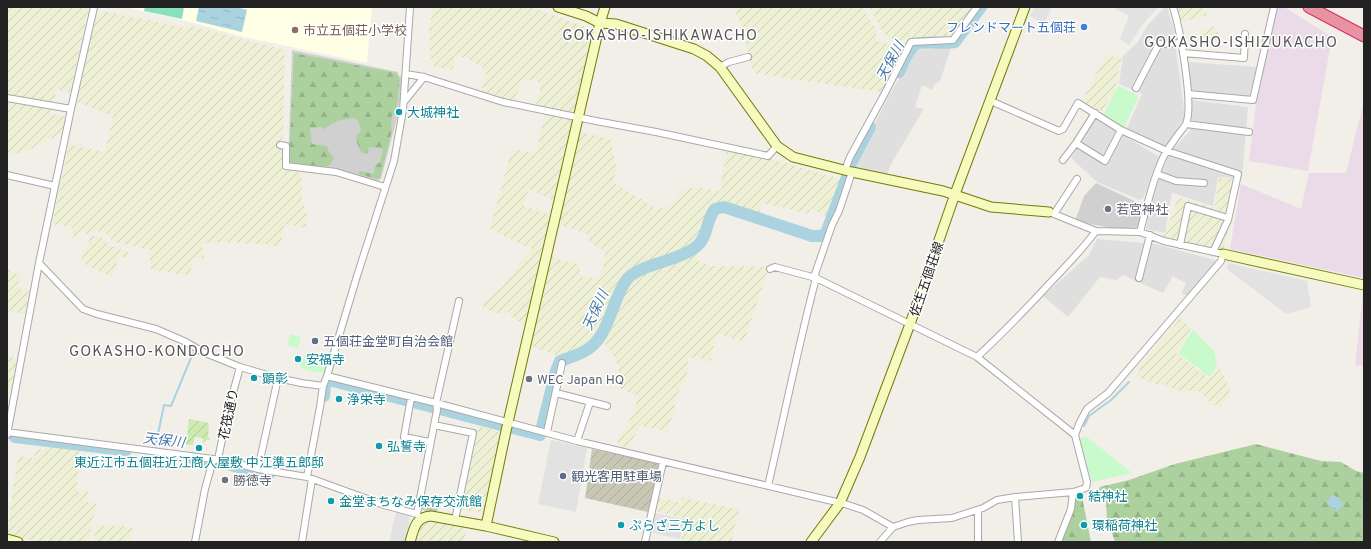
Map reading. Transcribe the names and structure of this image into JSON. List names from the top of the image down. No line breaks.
{"streets":{"street":["佐生五個荘線","花筏通り"]},"districts":["GOKASHO-ISHIKAWACHO","GOKASHO-ISHIZUKACHO","GOKASHO-KONDOCHO"],"water":["天保川"],"places":["フレンドマート五個荘","市立五個荘小学校","大城神社","若宮神社","五個荘金堂町自治会館","安福寺","顕彰","WEC Japan HQ","浄栄寺","弘誓寺","東近江市五個荘近江商人屋敷 中江準五郎邸","観光客用駐車場","勝徳寺","結神社","金堂まちなみ保存交流館","ぷらざ三方よし","環稲荷神社"]}
